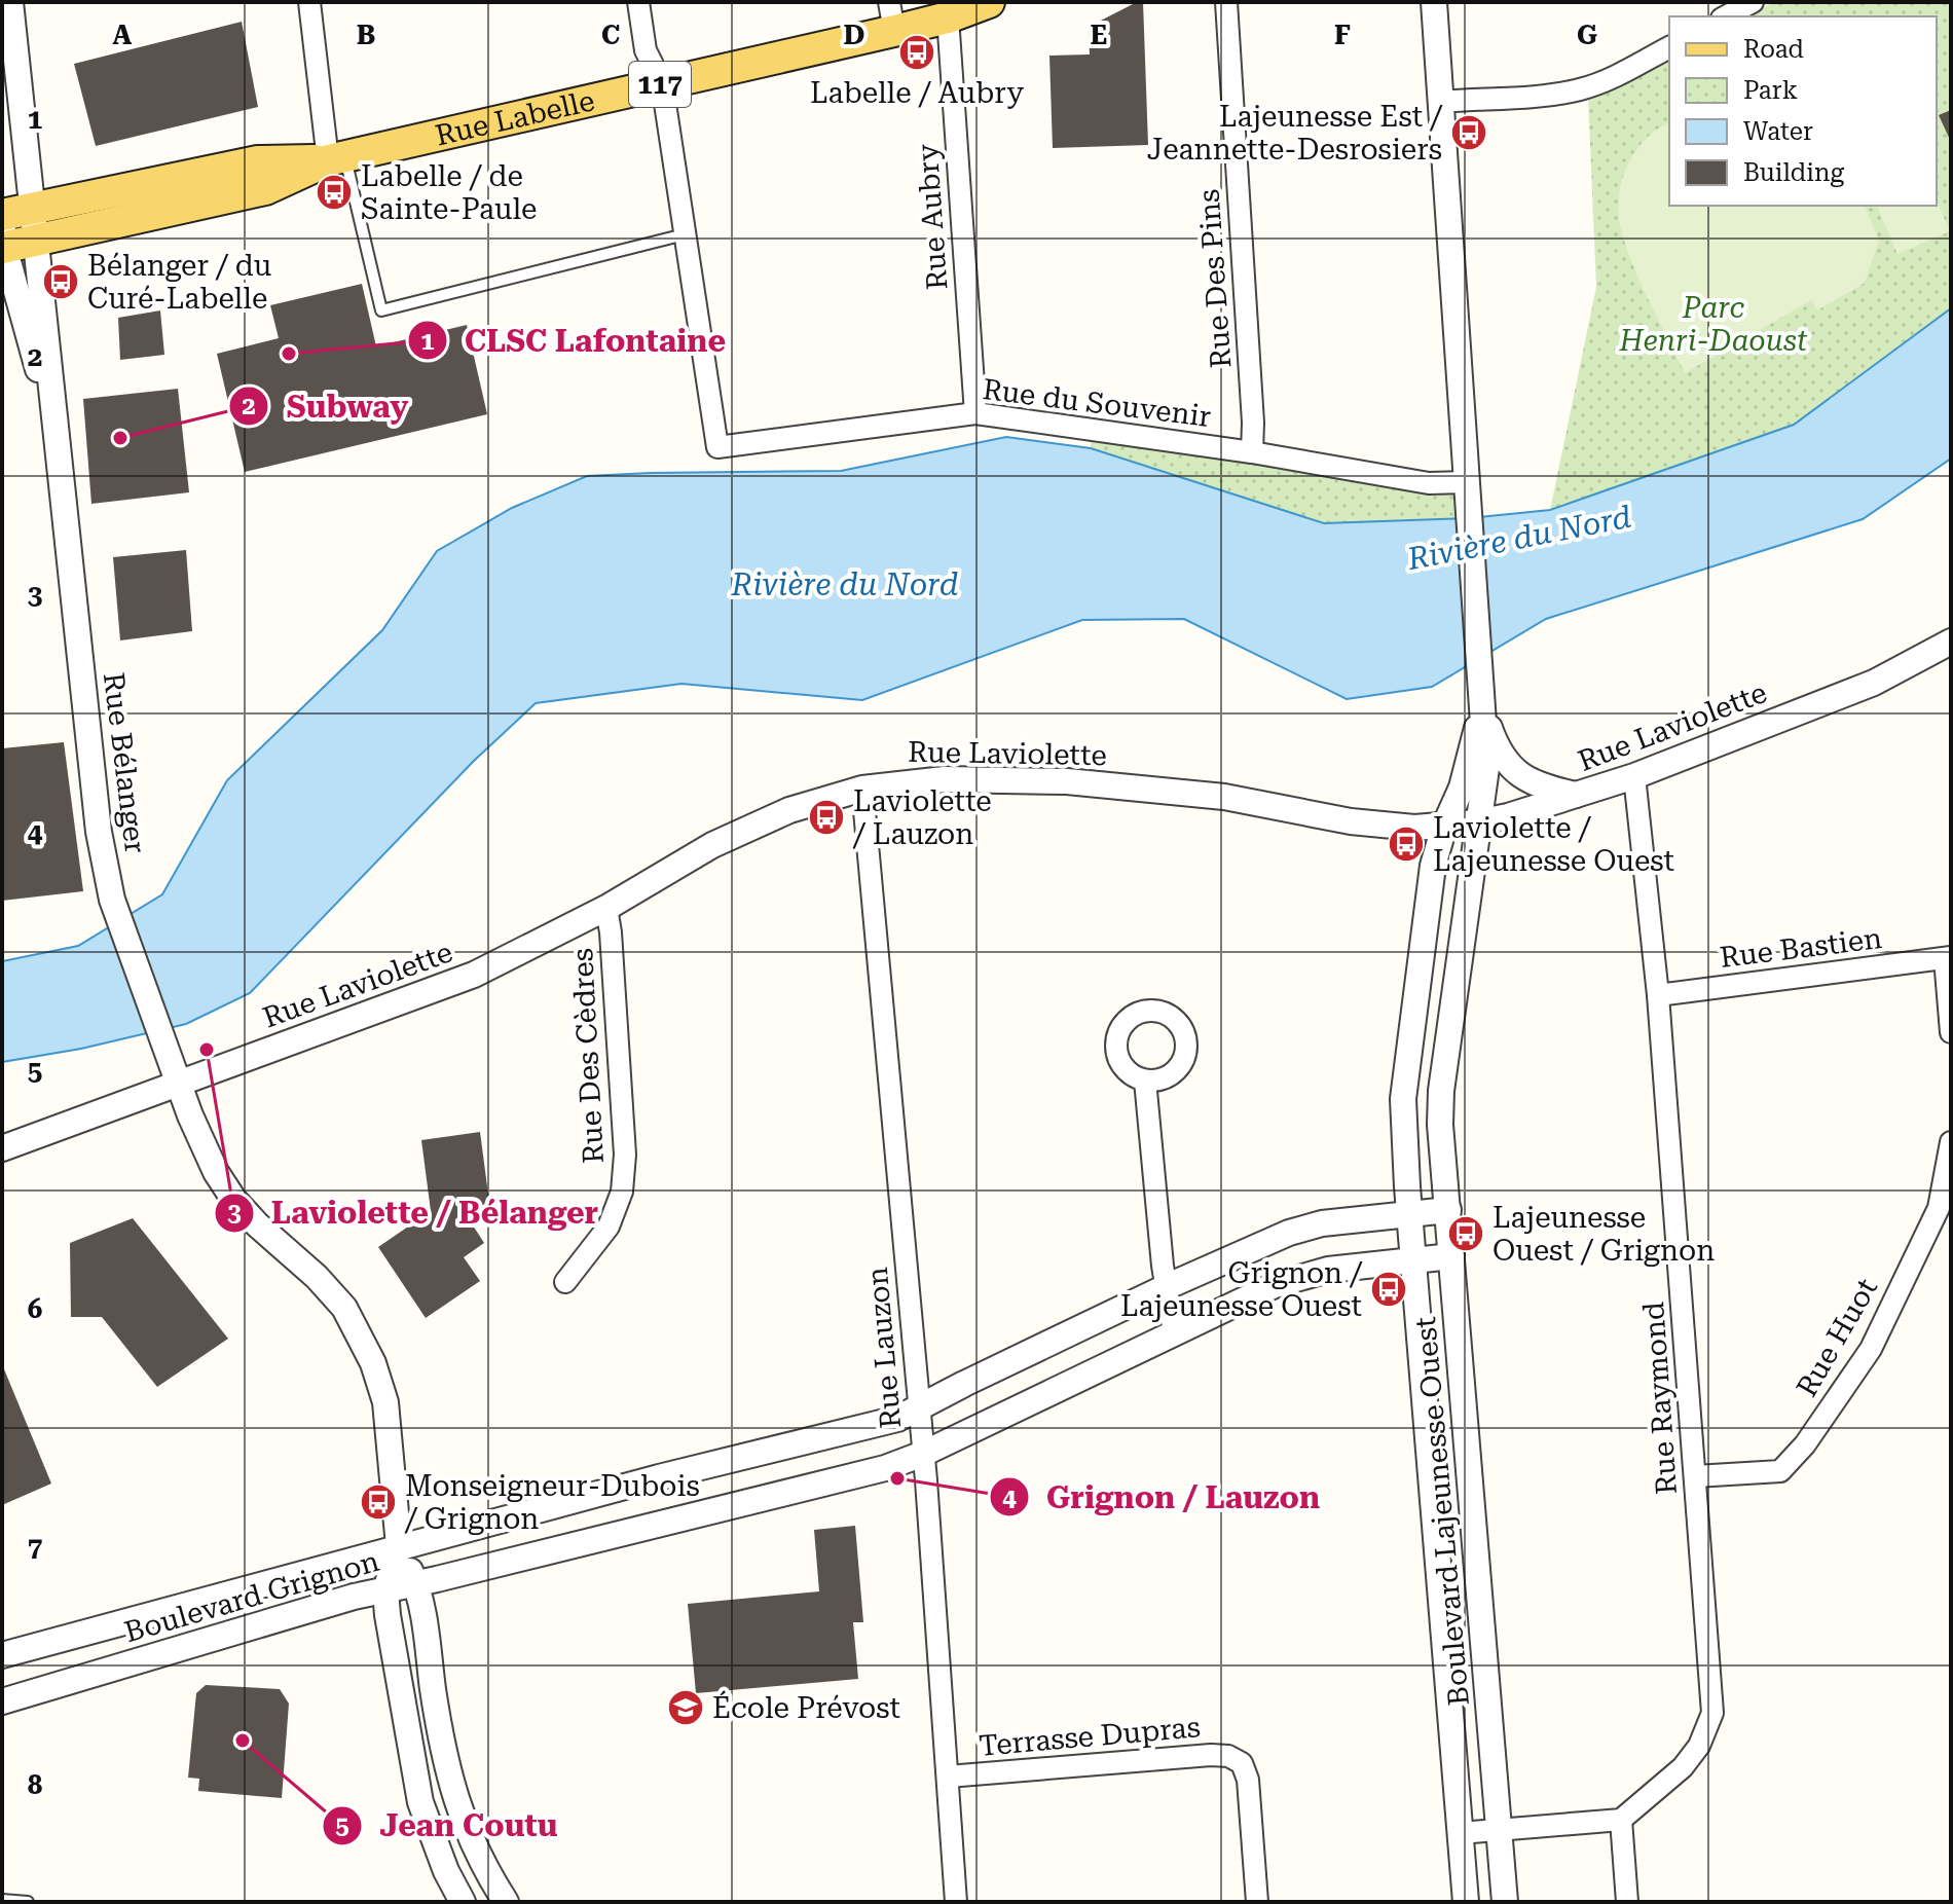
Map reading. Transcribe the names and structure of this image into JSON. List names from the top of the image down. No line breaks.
{"streets":{"main road":["117","Rue Labelle"],"street":["Rue Aubry","Rue Des Pins","Rue du Souvenir","Rue Laviolette","Rue Bélanger","Rue Bastien","Rue Des Cèdres","Rue Huot","Rue Lauzon","Rue Raymond","Boulevard Lajeunesse Ouest","Boulevard Grignon","Terrasse Dupras"]},"crossings":[["117","Rue Labelle"],["117","Rue Bélanger"],["Rue Labelle","Rue Aubry"],["Rue Labelle","Rue Bélanger"],["Rue Aubry","Rue du Souvenir"],["Rue Des Pins","Rue du Souvenir"],["Rue du Souvenir","Boulevard Lajeunesse Ouest"],["Rue Laviolette","Rue Bélanger"],["Rue Laviolette","Rue Des Cèdres"],["Rue Laviolette","Rue Lauzon"],["Rue Laviolette","Rue Raymond"],["Rue Laviolette","Boulevard Lajeunesse Ouest"],["Rue Bélanger","Boulevard Grignon"],["Rue Bastien","Rue Raymond"],["Rue Huot","Rue Raymond"],["Rue Lauzon","Boulevard Grignon"],["Rue Lauzon","Terrasse Dupras"],["Boulevard Lajeunesse Ouest","Boulevard Grignon"]],"water":["Rivière du Nord"],"parks":["Parc Henri-Daoust"],"places":{"bus stop":["Labelle / Aubry","Lajeunesse Est / Jeannette-Desrosiers","Labelle / de Sainte-Paule","Bélanger / du Curé-Labelle","Laviolette / Lauzon","Laviolette / Lajeunesse Ouest","Lajeunesse Ouest / Grignon","Grignon / Lajeunesse Ouest","Monseigneur-Dubois / Grignon"],"other":["CLSC Lafontaine","Subway","Laviolette / Bélanger","Grignon / Lauzon","Jean Coutu"],"school or university":["École Prévost"]},"legend":["Road","Park","Water","Building"],"grid":{"columns":["A","B","C","D","E","F","G"],"rows":["1","2","3","4","5","6","7","8"]}}
